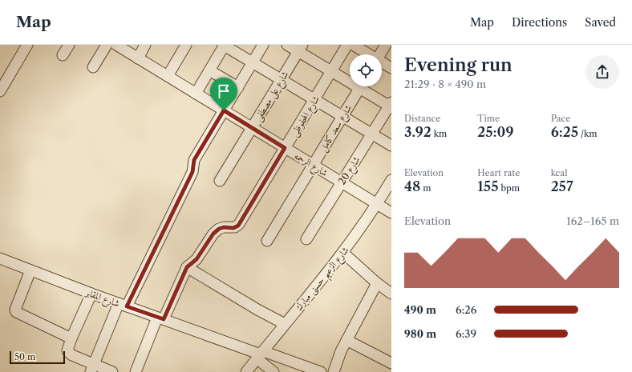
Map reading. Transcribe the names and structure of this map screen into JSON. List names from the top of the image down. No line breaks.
{"streets":{"street":["شارع على مصطفى","شارع المحفوظى","شارع سعد كامل","شارع الرحمه","شارع 20","شارع الزعيم حسنى مبارك","شارع المقابر"]},"crossings":[["شارع على مصطفى","شارع الرحمه"],["شارع المحفوظى","شارع الرحمه"],["شارع المحفوظى","شارع المقابر"],["شارع سعد كامل","شارع الرحمه"],["شارع الرحمه","شارع 20"],["شارع الرحمه","شارع الزعيم حسنى مبارك"],["شارع الزعيم حسنى مبارك","شارع المقابر"]],"scale_bar":"50 m","page":{"header":"Map","nav":["Map","Directions","Saved"],"heading":["Evening run","21:29 · 8 × 490 m"],"stats":[["Distance","3.92 km"],["Time","25:09"],["Pace","6:25 /km"],["Elevation","48 m"],["Heart rate","155 bpm"],["kcal","257"]],"chart":["Elevation","162–165 m"],"list":[{"name":"490 m","note":"6:26"},{"name":"980 m","note":"6:39"}],"scale":"50 m"}}
